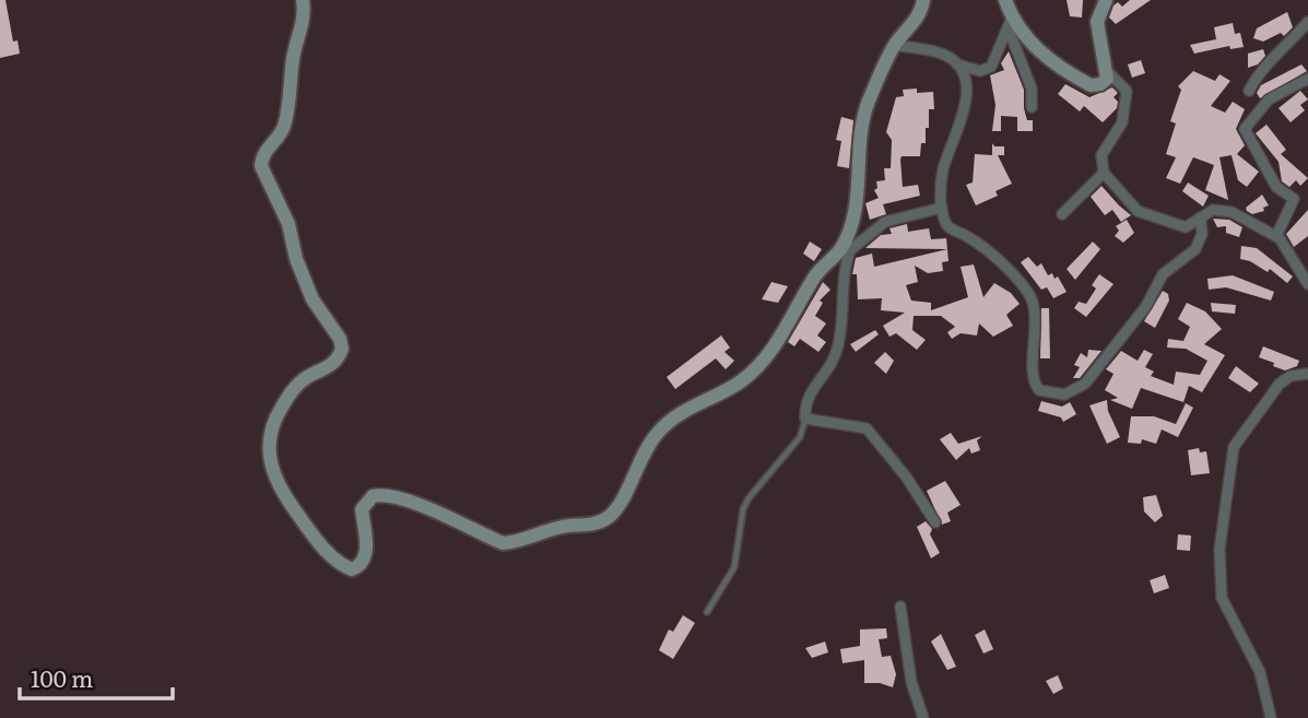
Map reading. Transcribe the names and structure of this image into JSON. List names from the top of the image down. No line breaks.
{"scale_bar":"100 m"}
